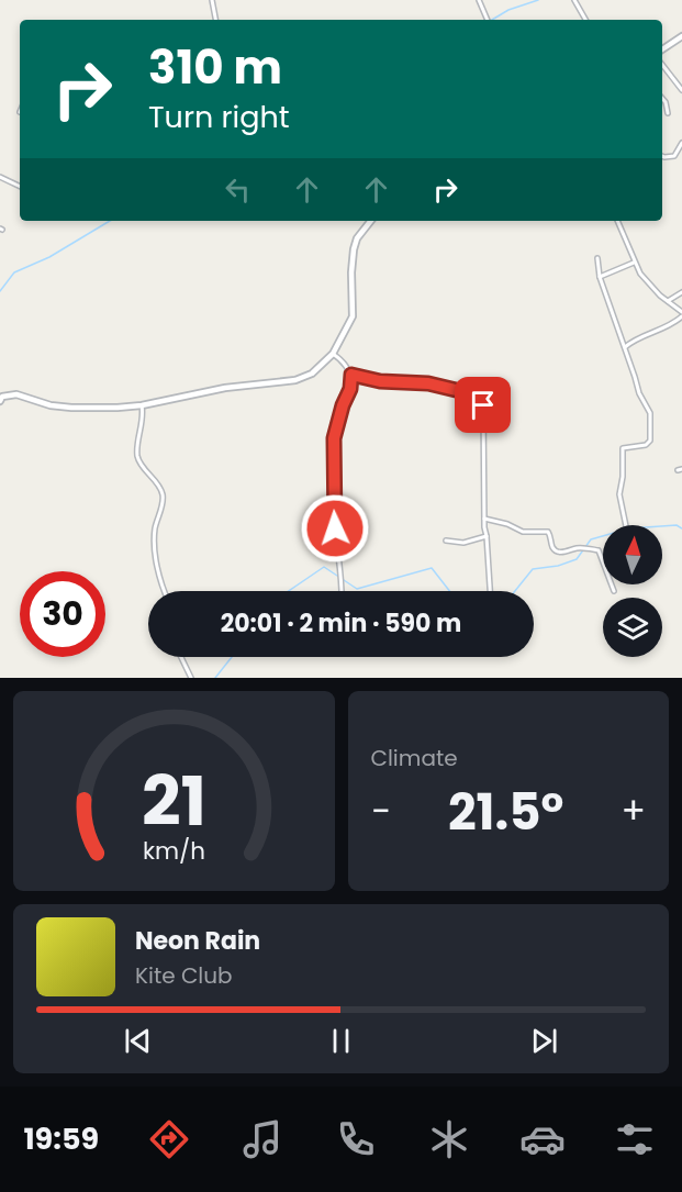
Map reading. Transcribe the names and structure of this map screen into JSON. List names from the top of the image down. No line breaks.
{"north":"top","page":{"turn":["310 m","Turn right"],"limit":"30","trip":"20:01 · 2 min · 590 m","tile":"Climate","heat":["−","21.5°","+"],"song":["Neon Rain","Kite Club"],"tabs":"19:59","gauge":["21","km/h"]}}
